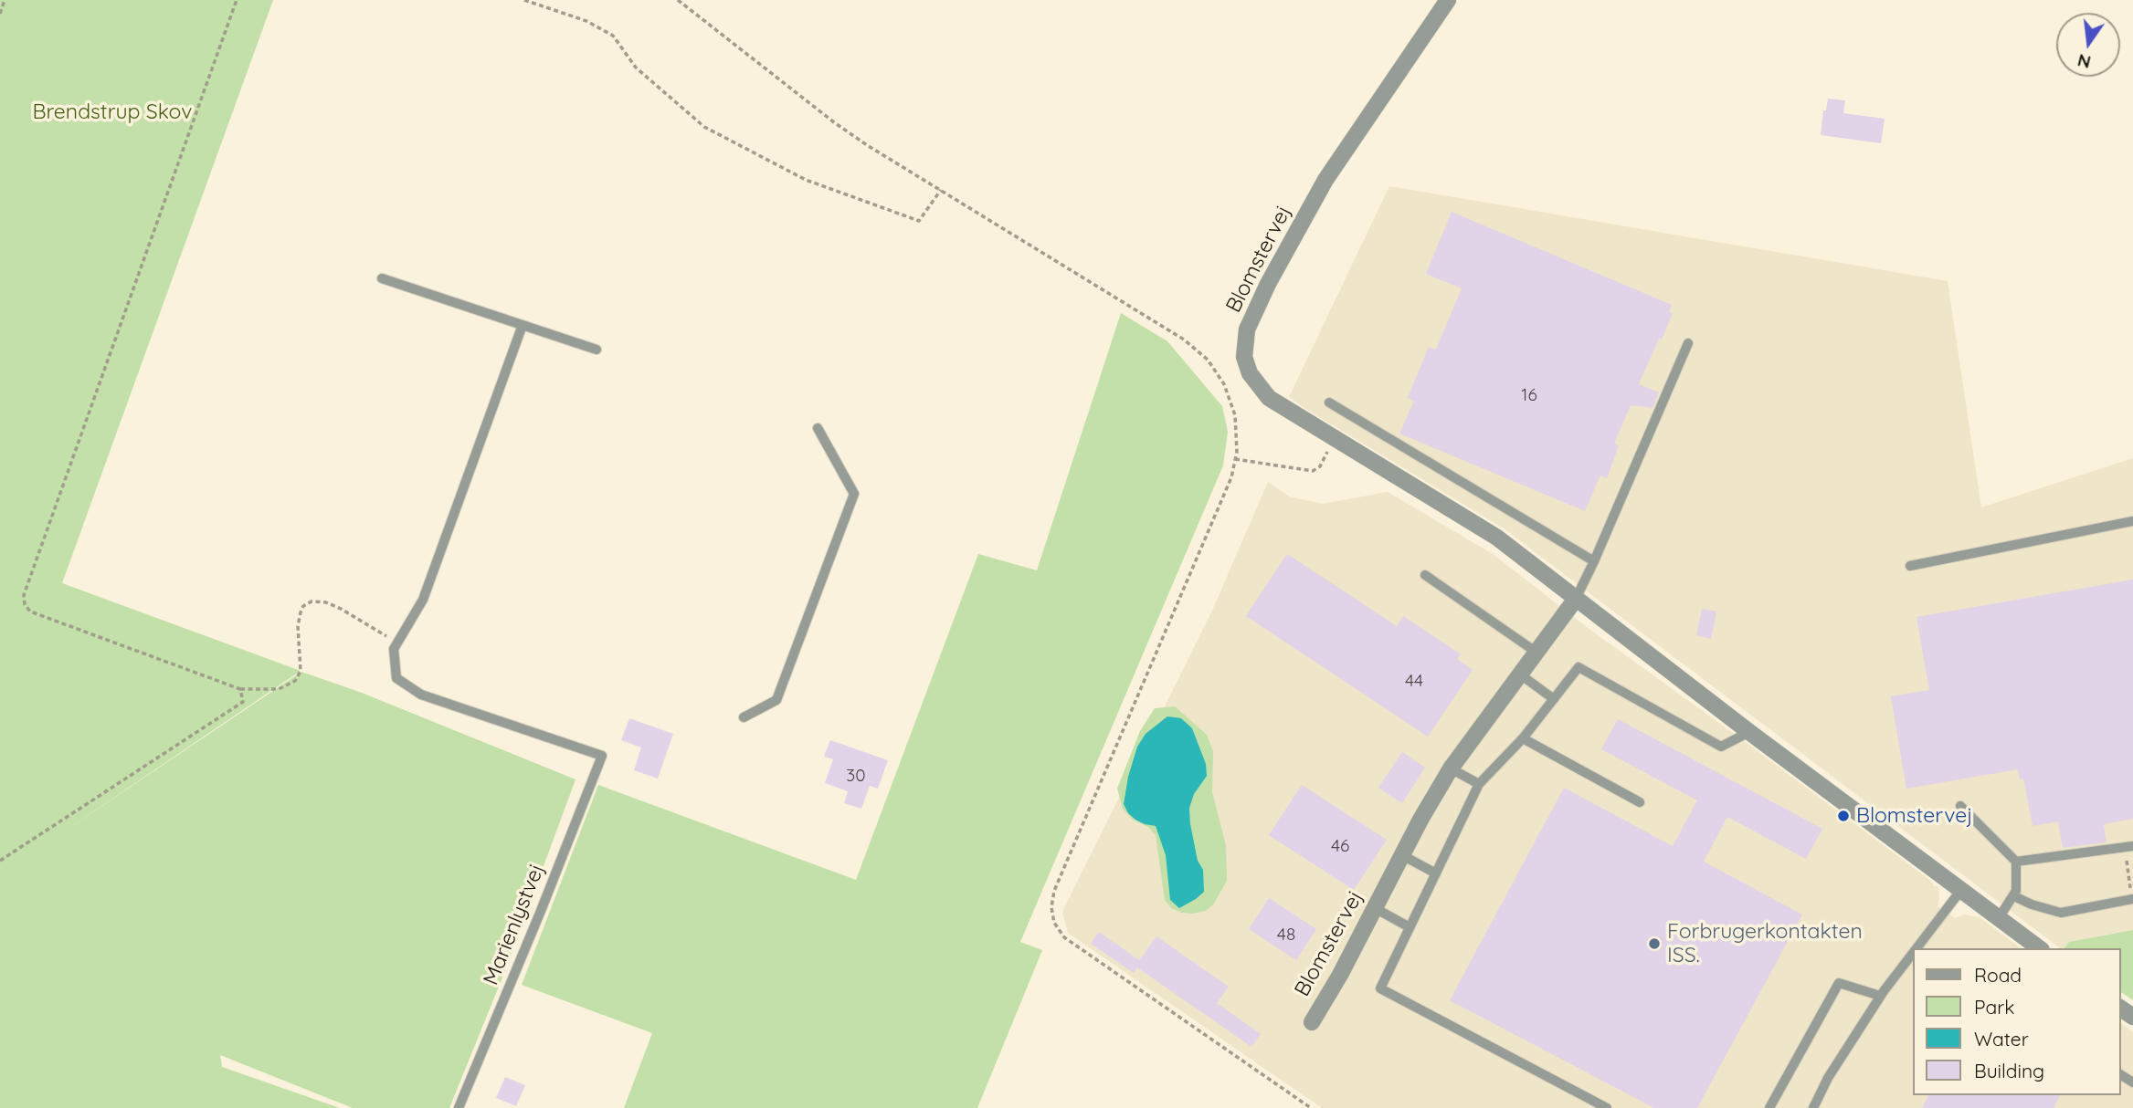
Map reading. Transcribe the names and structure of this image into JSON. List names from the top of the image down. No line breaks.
{"streets":{"street":["Blomstervej"],"lane":["Marienlystvej"]},"parks":["Brendstrup Skov"],"places":["Blomstervej","Forbrugerkontakten ISS."],"house_numbers":["16","44","30","46","48"],"legend":["Road","Park","Water","Building"],"north":"bottom"}
